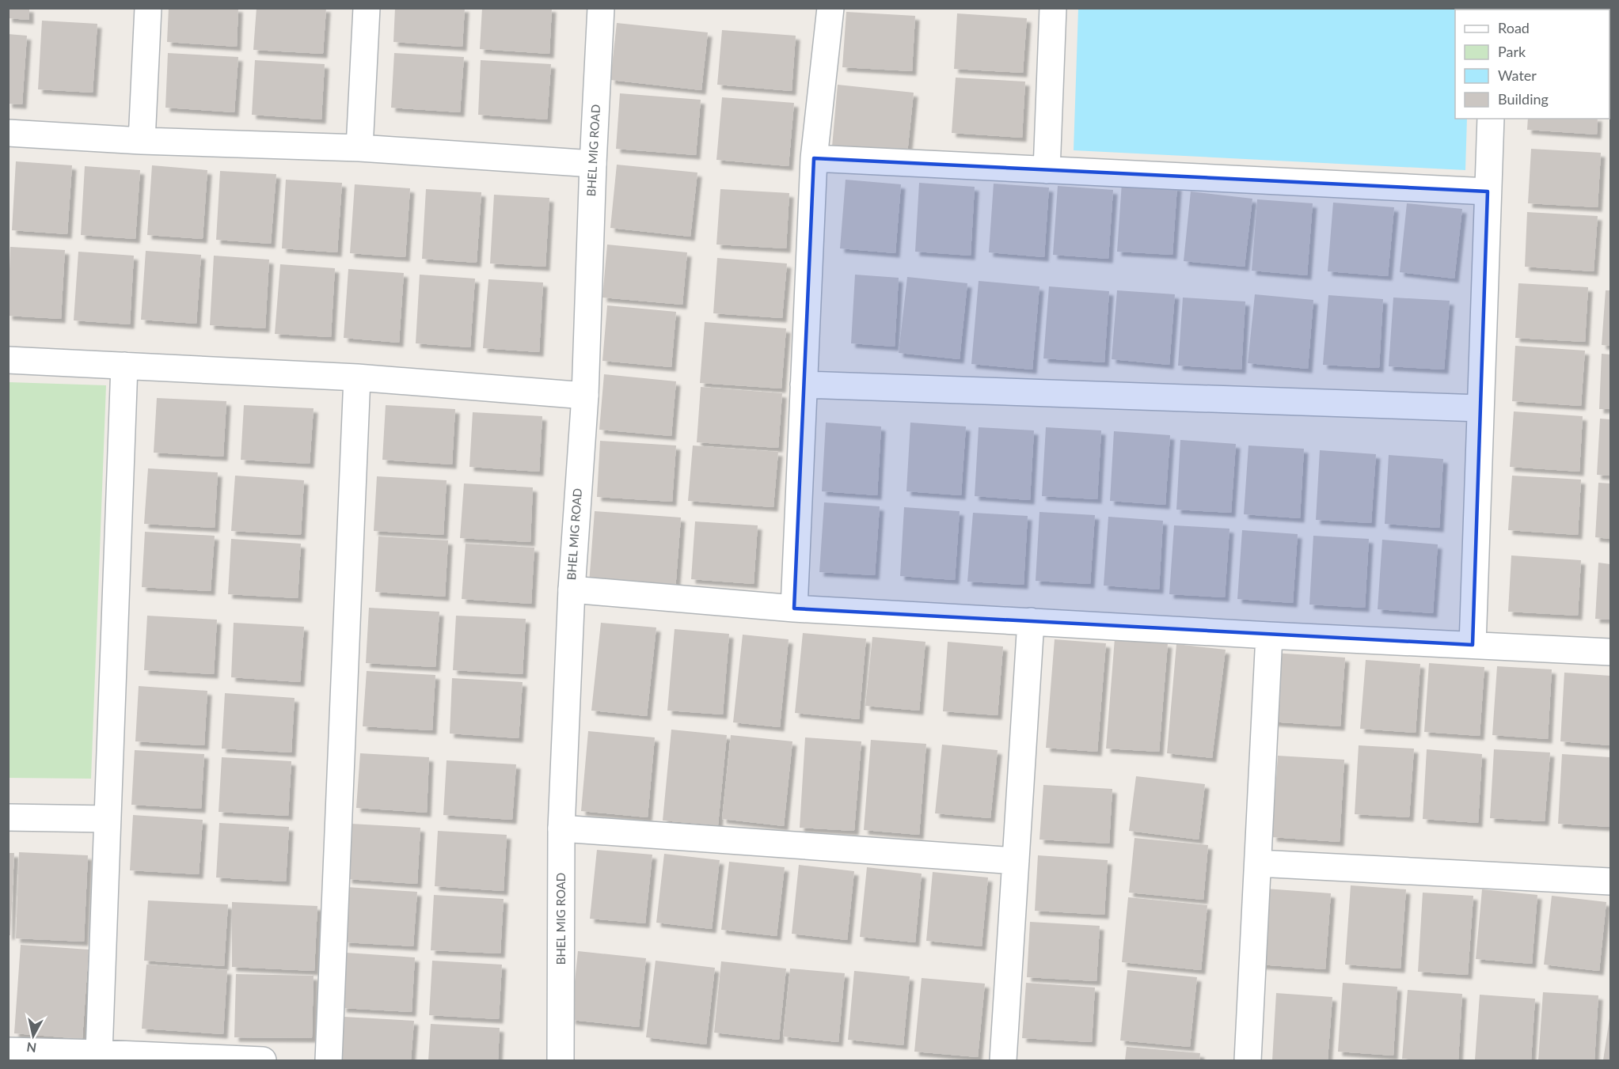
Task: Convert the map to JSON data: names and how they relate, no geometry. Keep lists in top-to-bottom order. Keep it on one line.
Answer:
{"streets":{"street":["BHEL MIG ROAD"]},"legend":["Road","Park","Water","Building"],"north":"bottom"}
